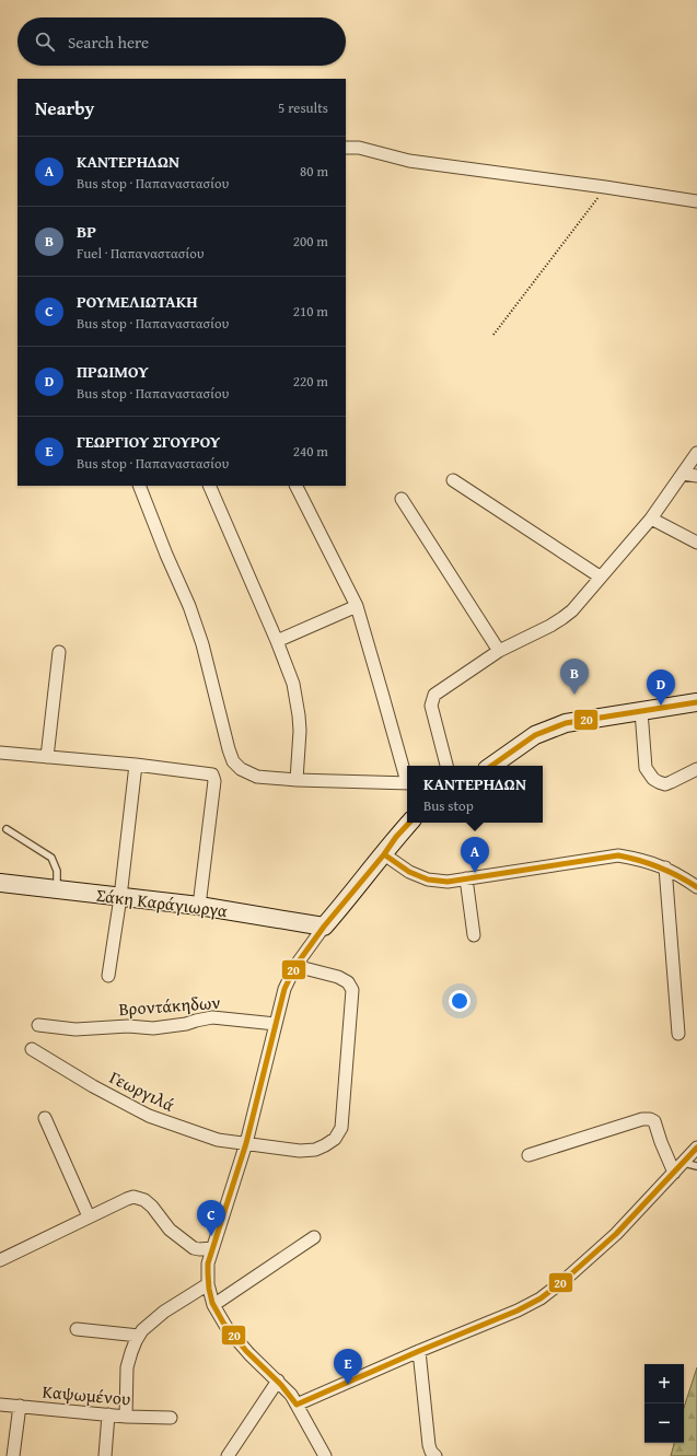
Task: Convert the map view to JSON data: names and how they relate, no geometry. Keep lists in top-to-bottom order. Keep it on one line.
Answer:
{"streets":{"street":["Σάκη Καράγιωργα","Βροντάκηδων","Γεωργιλά","Καψωμένου"]},"lines":["transit line 20"],"page":{"search":"Search here","heading":["Nearby","5 results"],"list":[{"mark":"A","name":"ΚΑΝΤΕΡΗΔΩΝ","note":"Bus stop · Παπαναστασίου","value":"80 m"},{"mark":"B","name":"BP","note":"Fuel · Παπαναστασίου","value":"200 m"},{"mark":"C","name":"ΡΟΥΜΕΛΙΩΤΑΚΗ","note":"Bus stop · Παπαναστασίου","value":"210 m"},{"mark":"D","name":"ΠΡΩΙΜΟΥ","note":"Bus stop · Παπαναστασίου","value":"220 m"},{"mark":"E","name":"ΓΕΩΡΓΙΟΥ ΣΓΟΥΡΟΥ","note":"Bus stop · Παπαναστασίου","value":"240 m"}],"pins":["B","D","A","C","E"],"popup":["ΚΑΝΤΕΡΗΔΩΝ","Bus stop"],"map_buttons":["+","−"]}}
